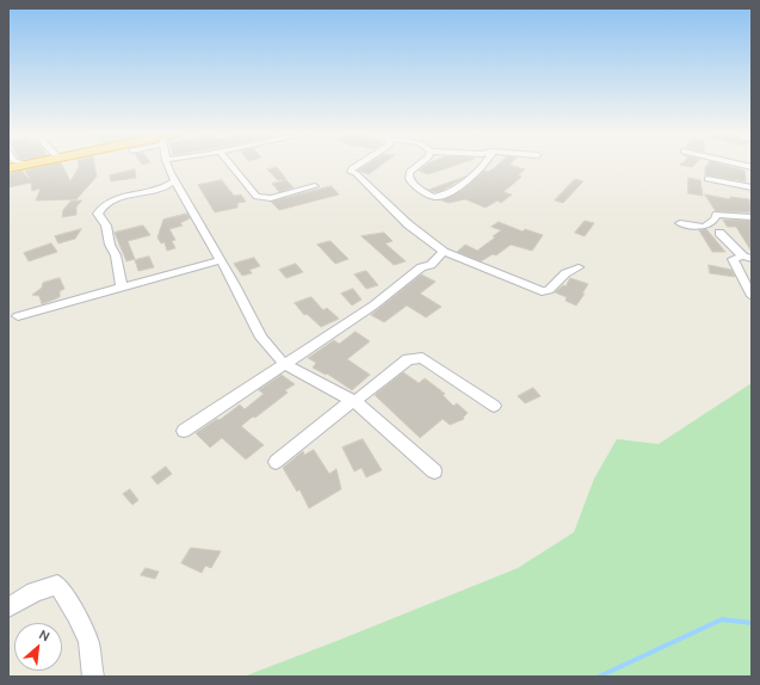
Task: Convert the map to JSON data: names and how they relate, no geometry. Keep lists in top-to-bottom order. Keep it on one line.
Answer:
{"north":"top right"}
